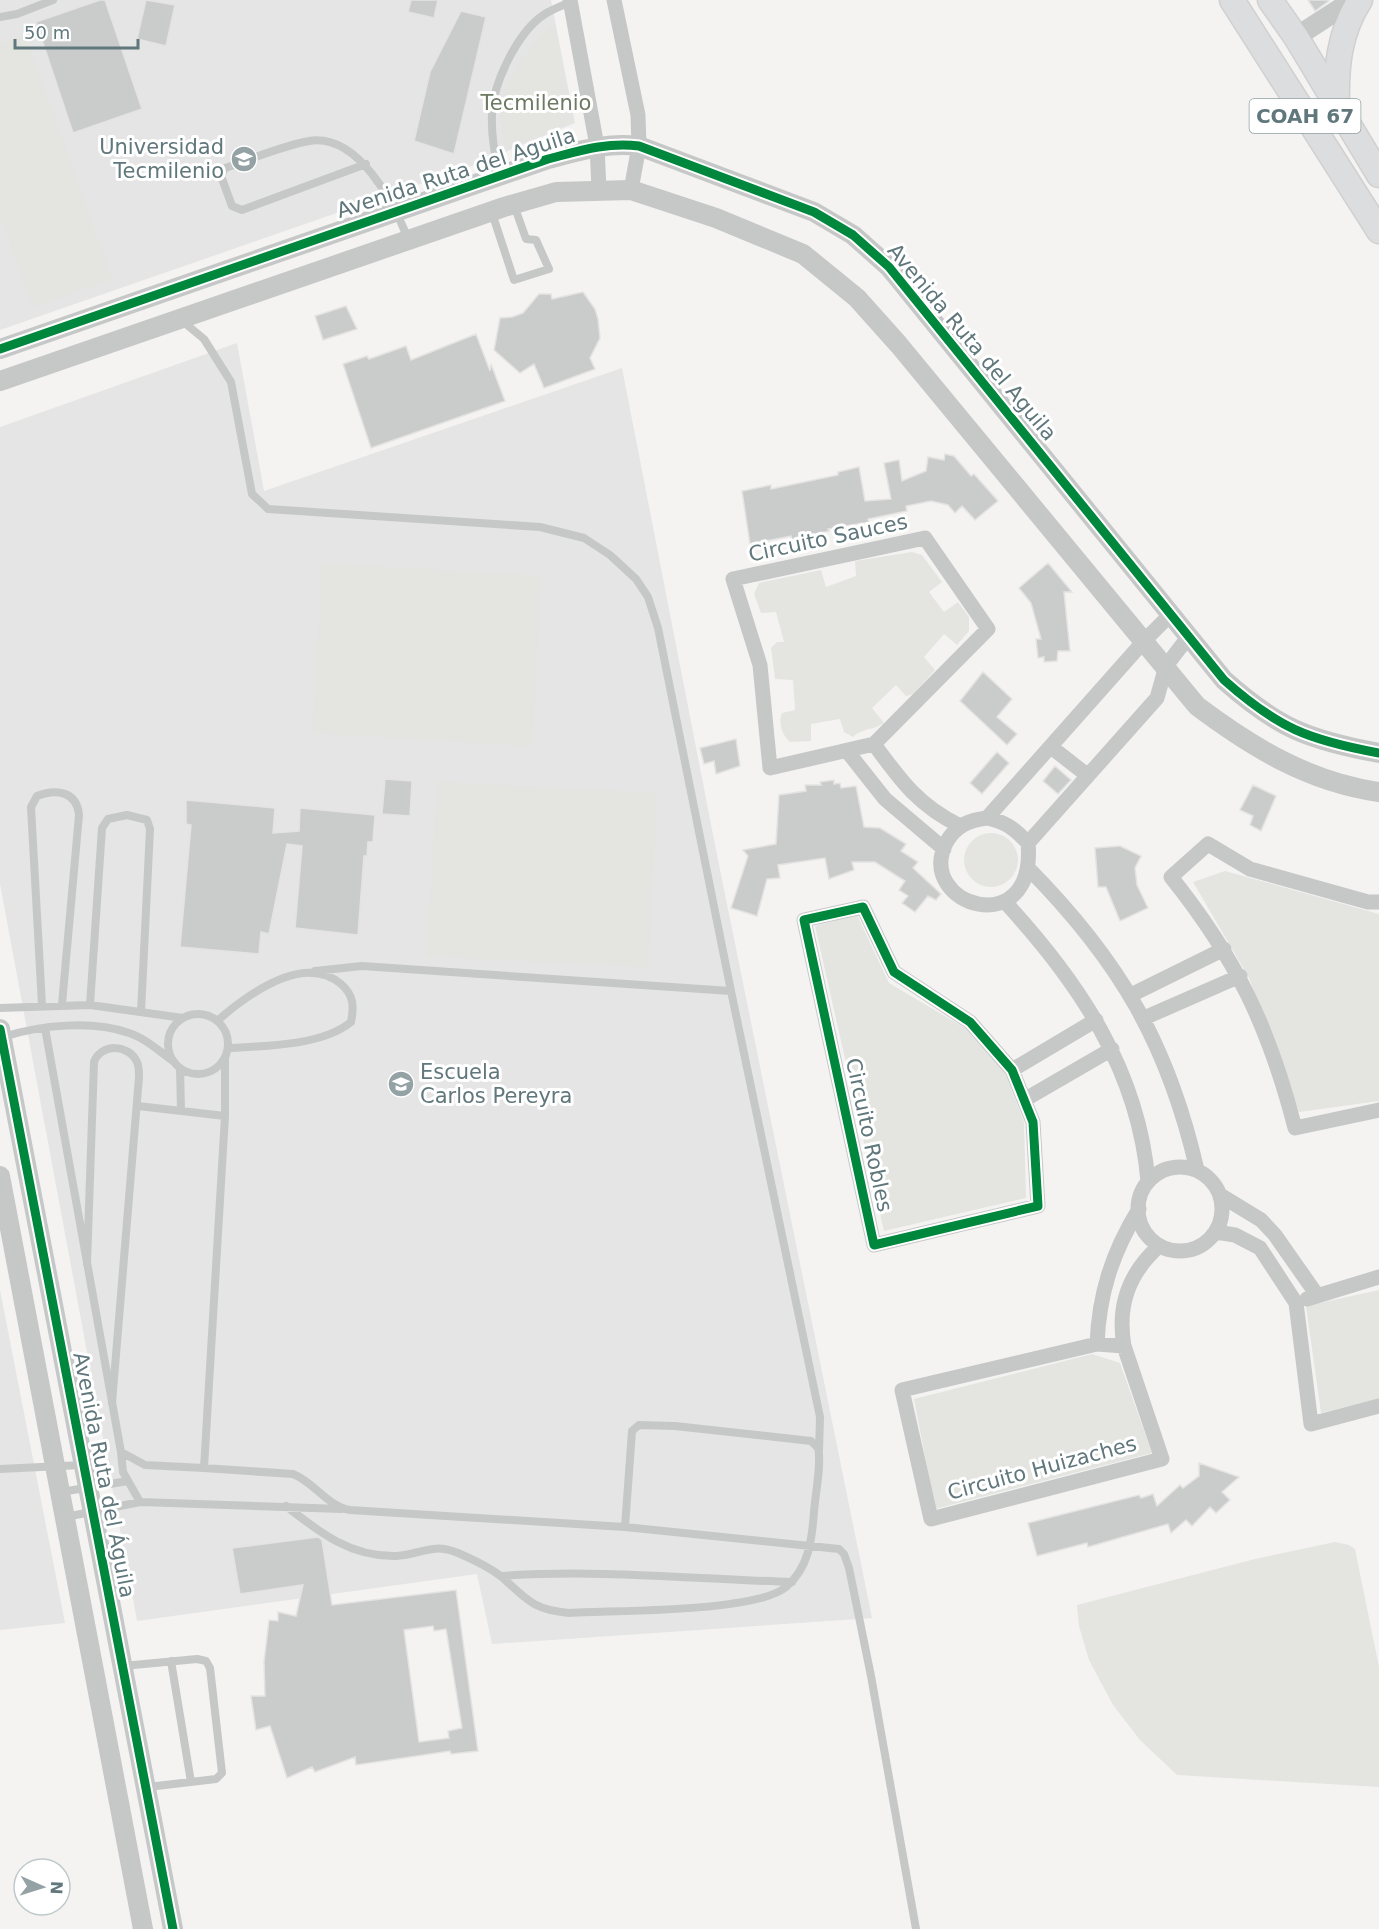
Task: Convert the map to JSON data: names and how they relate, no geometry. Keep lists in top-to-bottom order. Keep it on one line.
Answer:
{"streets":{"main road":["COAH 67"],"street":["Avenida Ruta del Aguila","Circuito Sauces","Circuito Robles","Circuito Huizaches","Avenida Ruta del Águila"]},"parks":["Tecmilenio"],"places":{"school or university":["Universidad Tecmilenio","Escuela Carlos Pereyra"]},"scale_bar":"50 m","north":"right"}
